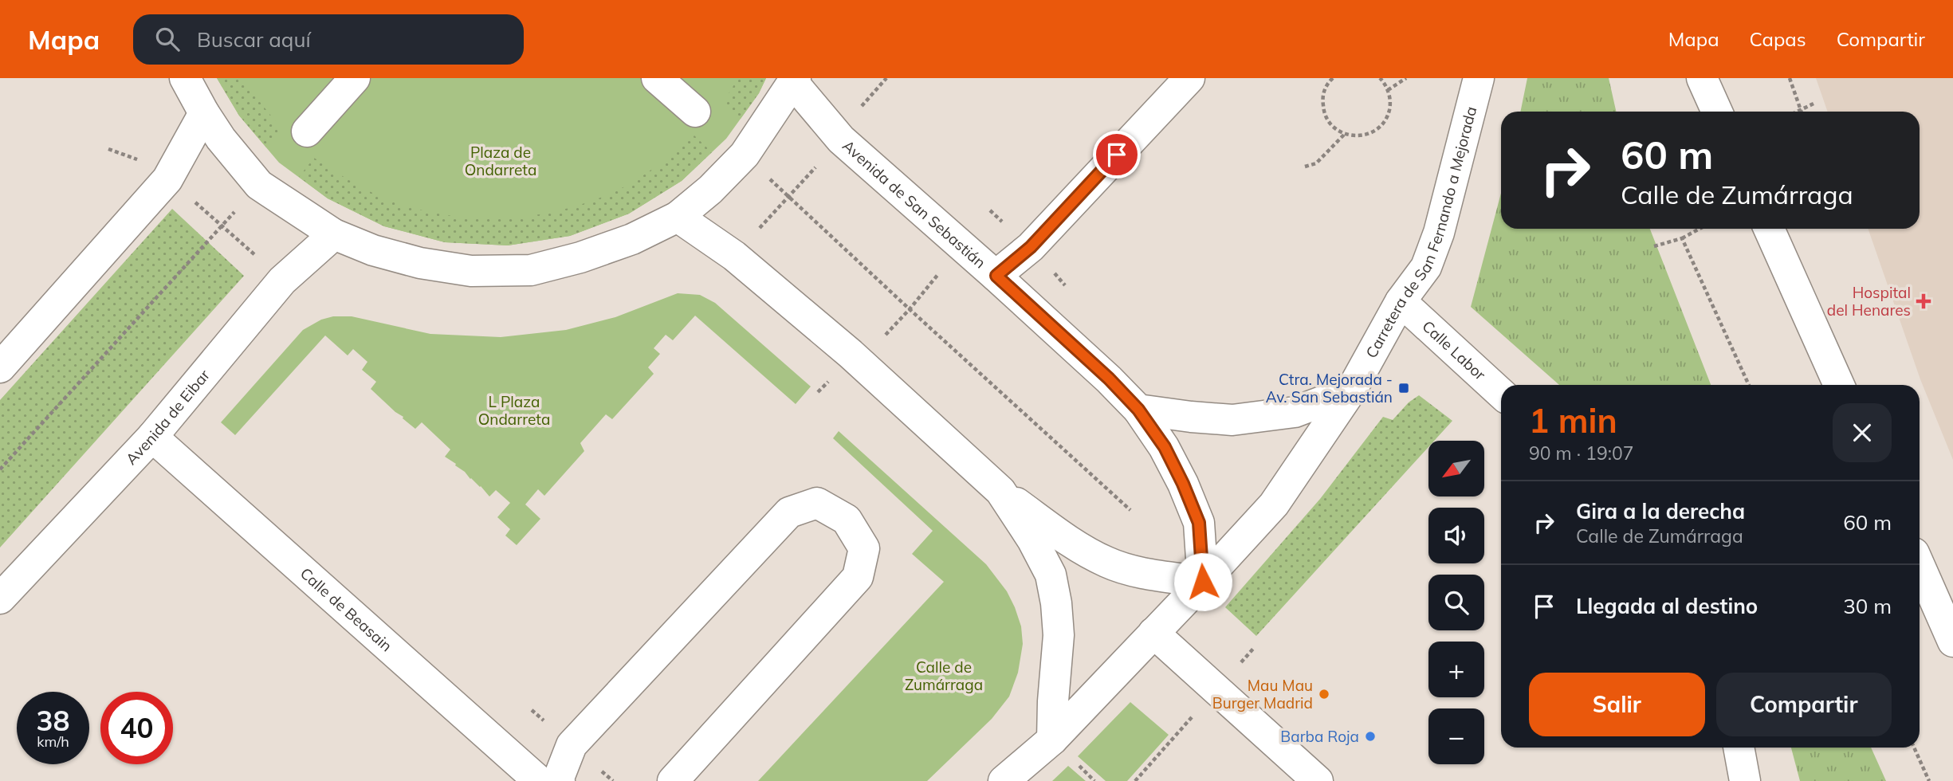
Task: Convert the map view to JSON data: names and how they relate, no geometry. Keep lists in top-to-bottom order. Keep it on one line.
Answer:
{"streets":{"street":["Avenida de San Sebastián","Carretera de San Fernando a Mejorada","Calle Labor","Avenida de Eibar","Calle de Beasain"]},"crossings":[["Avenida de San Sebastián","Carretera de San Fernando a Mejorada"],["Carretera de San Fernando a Mejorada","Calle Labor"],["Avenida de Eibar","Calle de Beasain"]],"parks":["Plaza de Ondarreta","L Plaza Ondarreta","Calle de Zumárraga"],"places":{"health":["Hospital del Henares"],"transit":["Ctra. Mejorada - Av. San Sebastián"],"other":["Mau Mau Burger Madrid","Barba Roja"]},"north":"bottom left","page":{"header":"Mapa","search":"Buscar aquí","nav":["Mapa","Capas","Compartir"],"turn":["60 m","Calle de Zumárraga"],"heading":["1 min","90 m · 19:07"],"map_buttons":["+","−"],"list":[{"name":"Gira a la derecha","note":"Calle de Zumárraga","value":"60 m"},{"name":"Llegada al destino","value":"30 m"}],"buttons":["Salir","Compartir"],"speed":"38 km/h","limit":"40"}}
